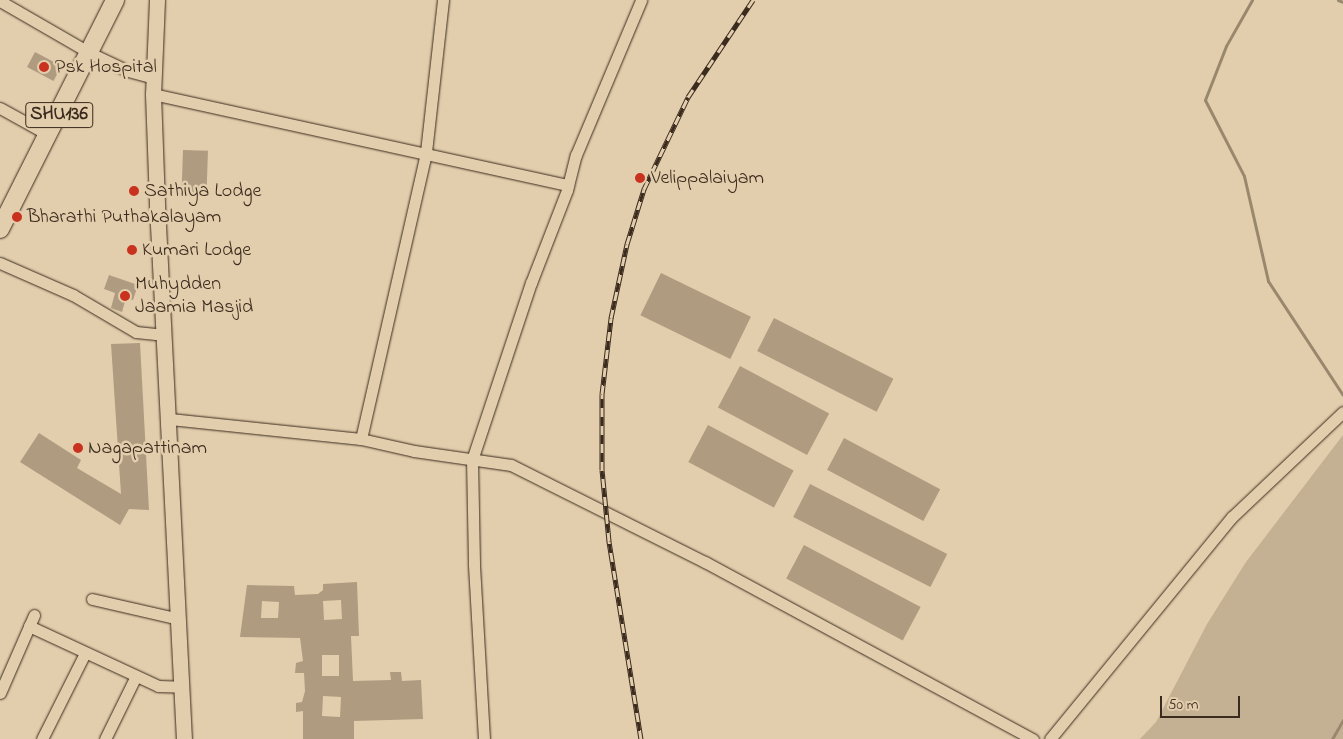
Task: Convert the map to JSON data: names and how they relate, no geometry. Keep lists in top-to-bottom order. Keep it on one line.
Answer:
{"streets":{"main road":["SHU136"]},"places":["Psk Hospital","Velippalaiyam","Sathiya Lodge","Bharathi Puthakalayam","Kumari Lodge","Muhydden Jaamia Masjid","Nagapattinam"],"scale_bar":"50 m"}
